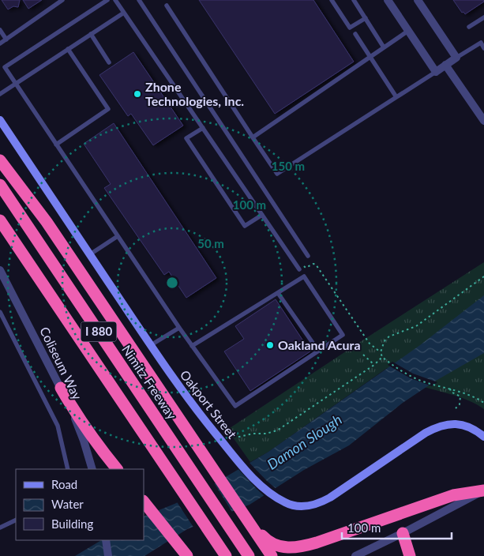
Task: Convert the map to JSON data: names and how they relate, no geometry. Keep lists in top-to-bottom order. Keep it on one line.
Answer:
{"streets":{"highway":["I 880","Nimitz Freeway"],"main road":["Oakport Street"],"street":["Coliseum Way"]},"water":["Damon Slough"],"places":["Zhone Technologies, Inc.","Oakland Acura"],"legend":["Road","Water","Building"],"scale_bar":"100 m","rings":["150 m","100 m","50 m"]}
